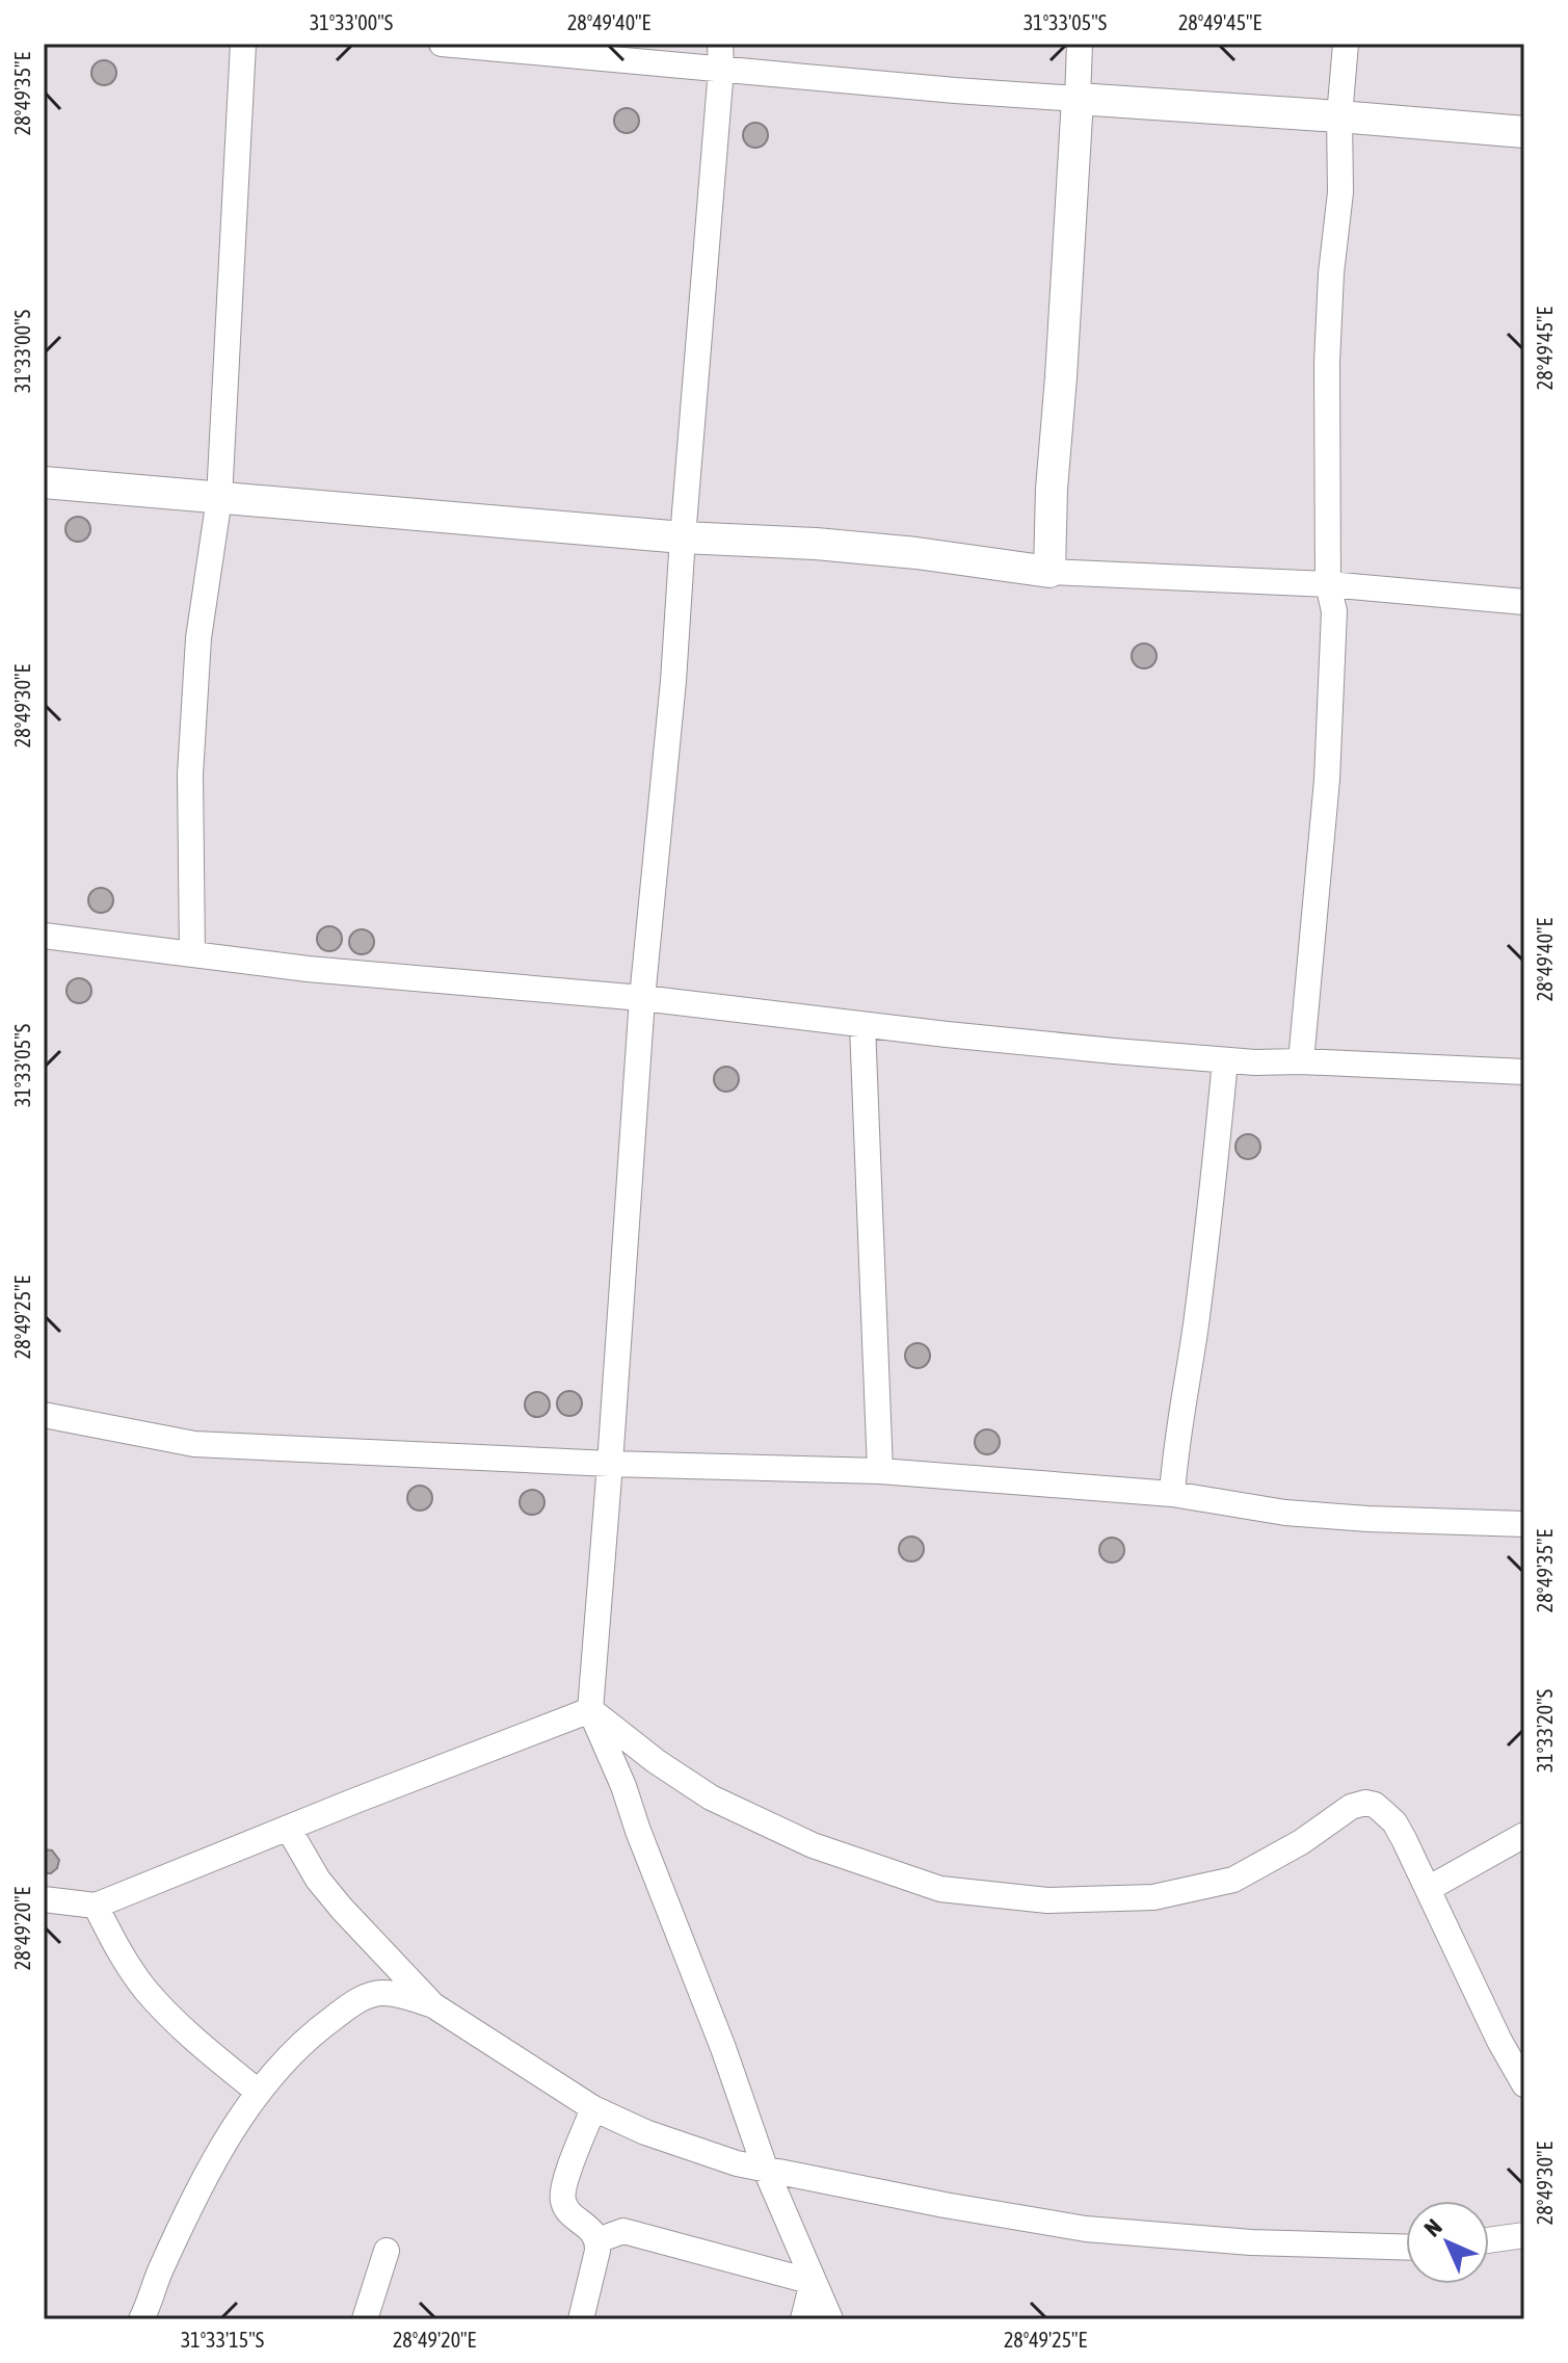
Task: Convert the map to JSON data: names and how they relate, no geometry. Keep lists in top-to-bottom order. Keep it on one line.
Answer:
{"north":"top left","coordinates":["31°33'00\"S","28°49'40\"E","31°33'05\"S","28°49'45\"E","28°49'35\"E","28°49'30\"E","28°49'25\"E","31°33'20\"S","28°49'20\"E","31°33'15\"S"]}
